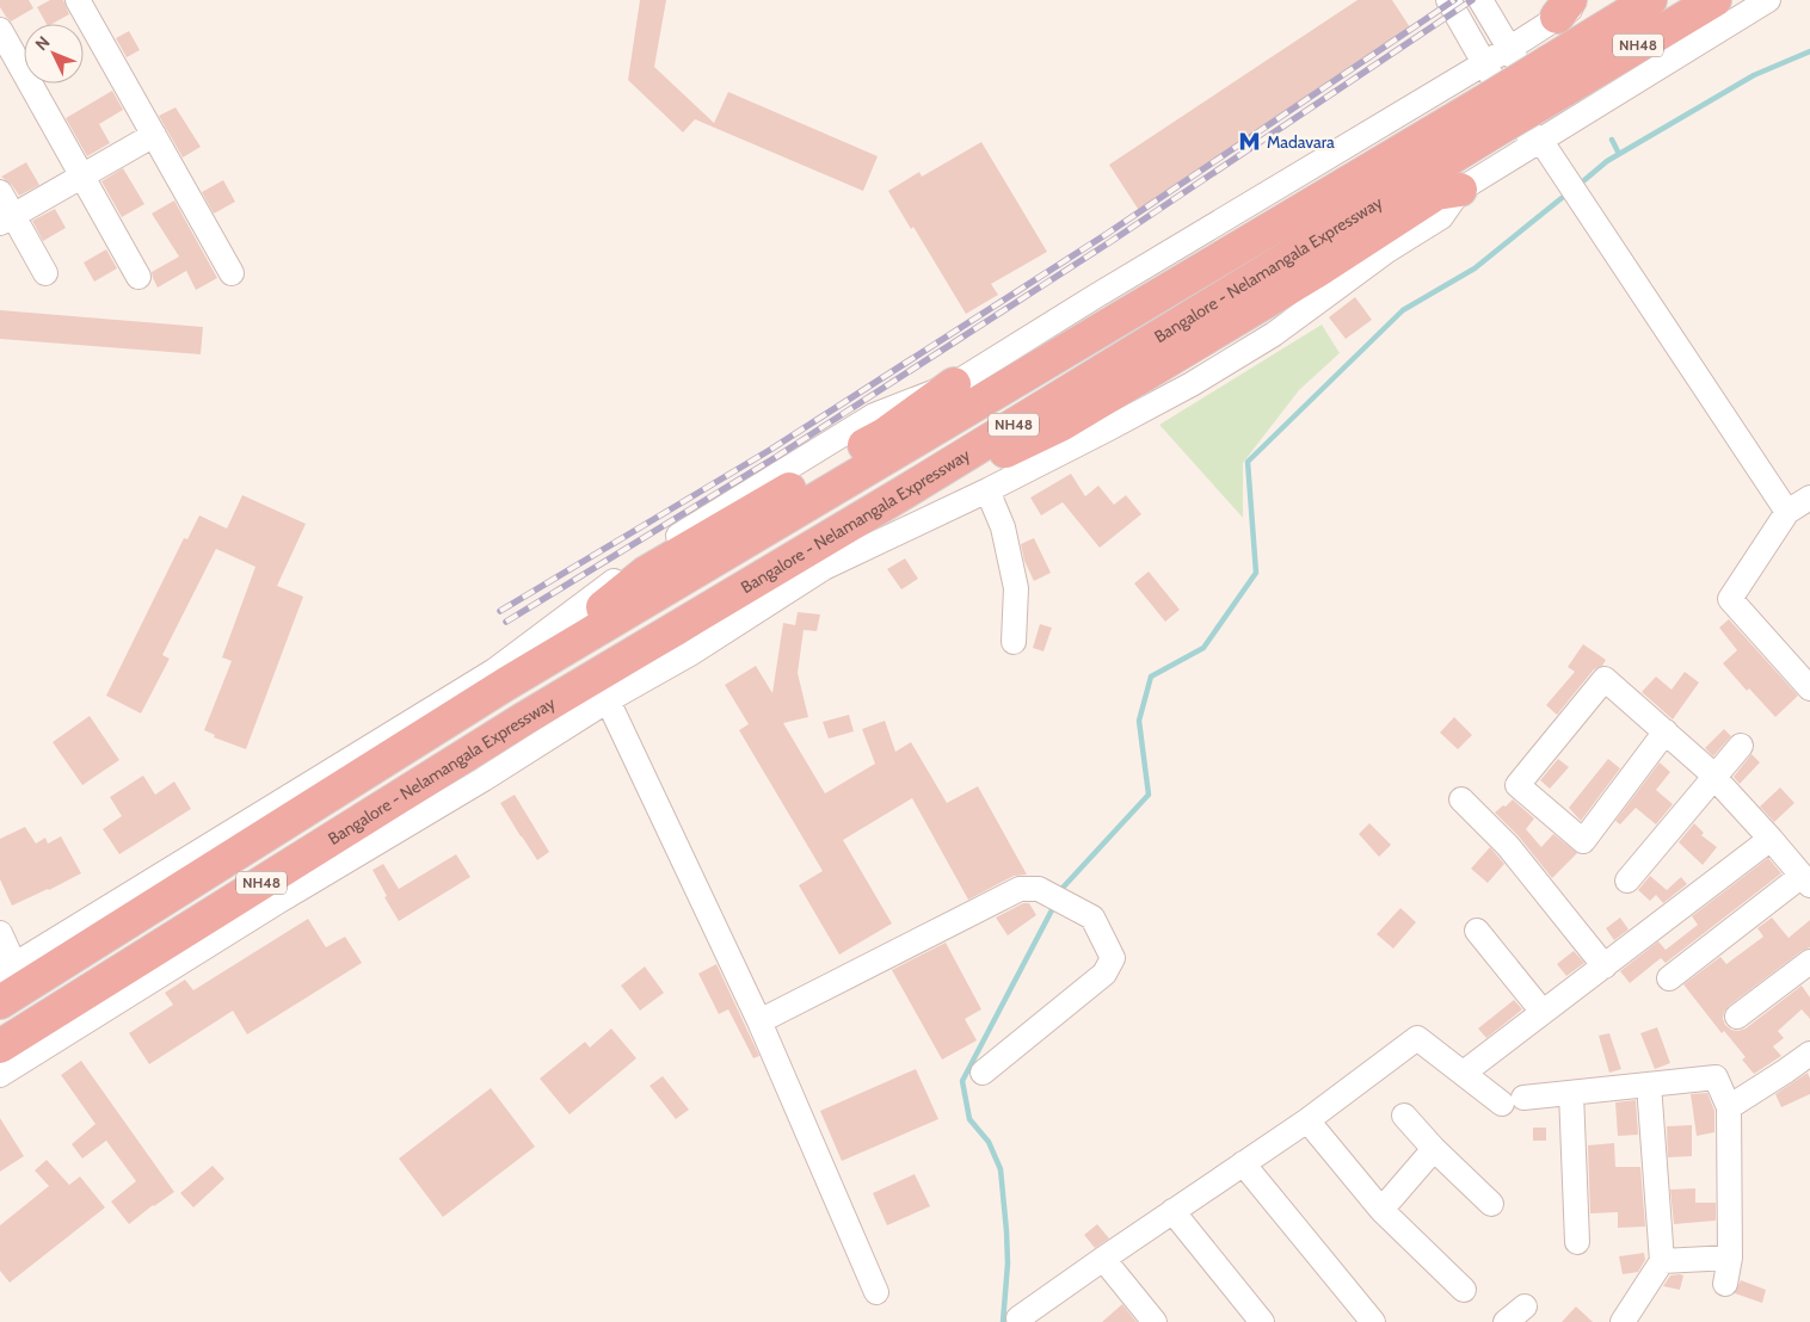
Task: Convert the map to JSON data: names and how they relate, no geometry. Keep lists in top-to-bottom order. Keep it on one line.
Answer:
{"streets":{"highway":["NH48","Bangalore - Nelamangala Expressway"]},"places":{"metro station":["Madavara"]},"north":"top left"}
